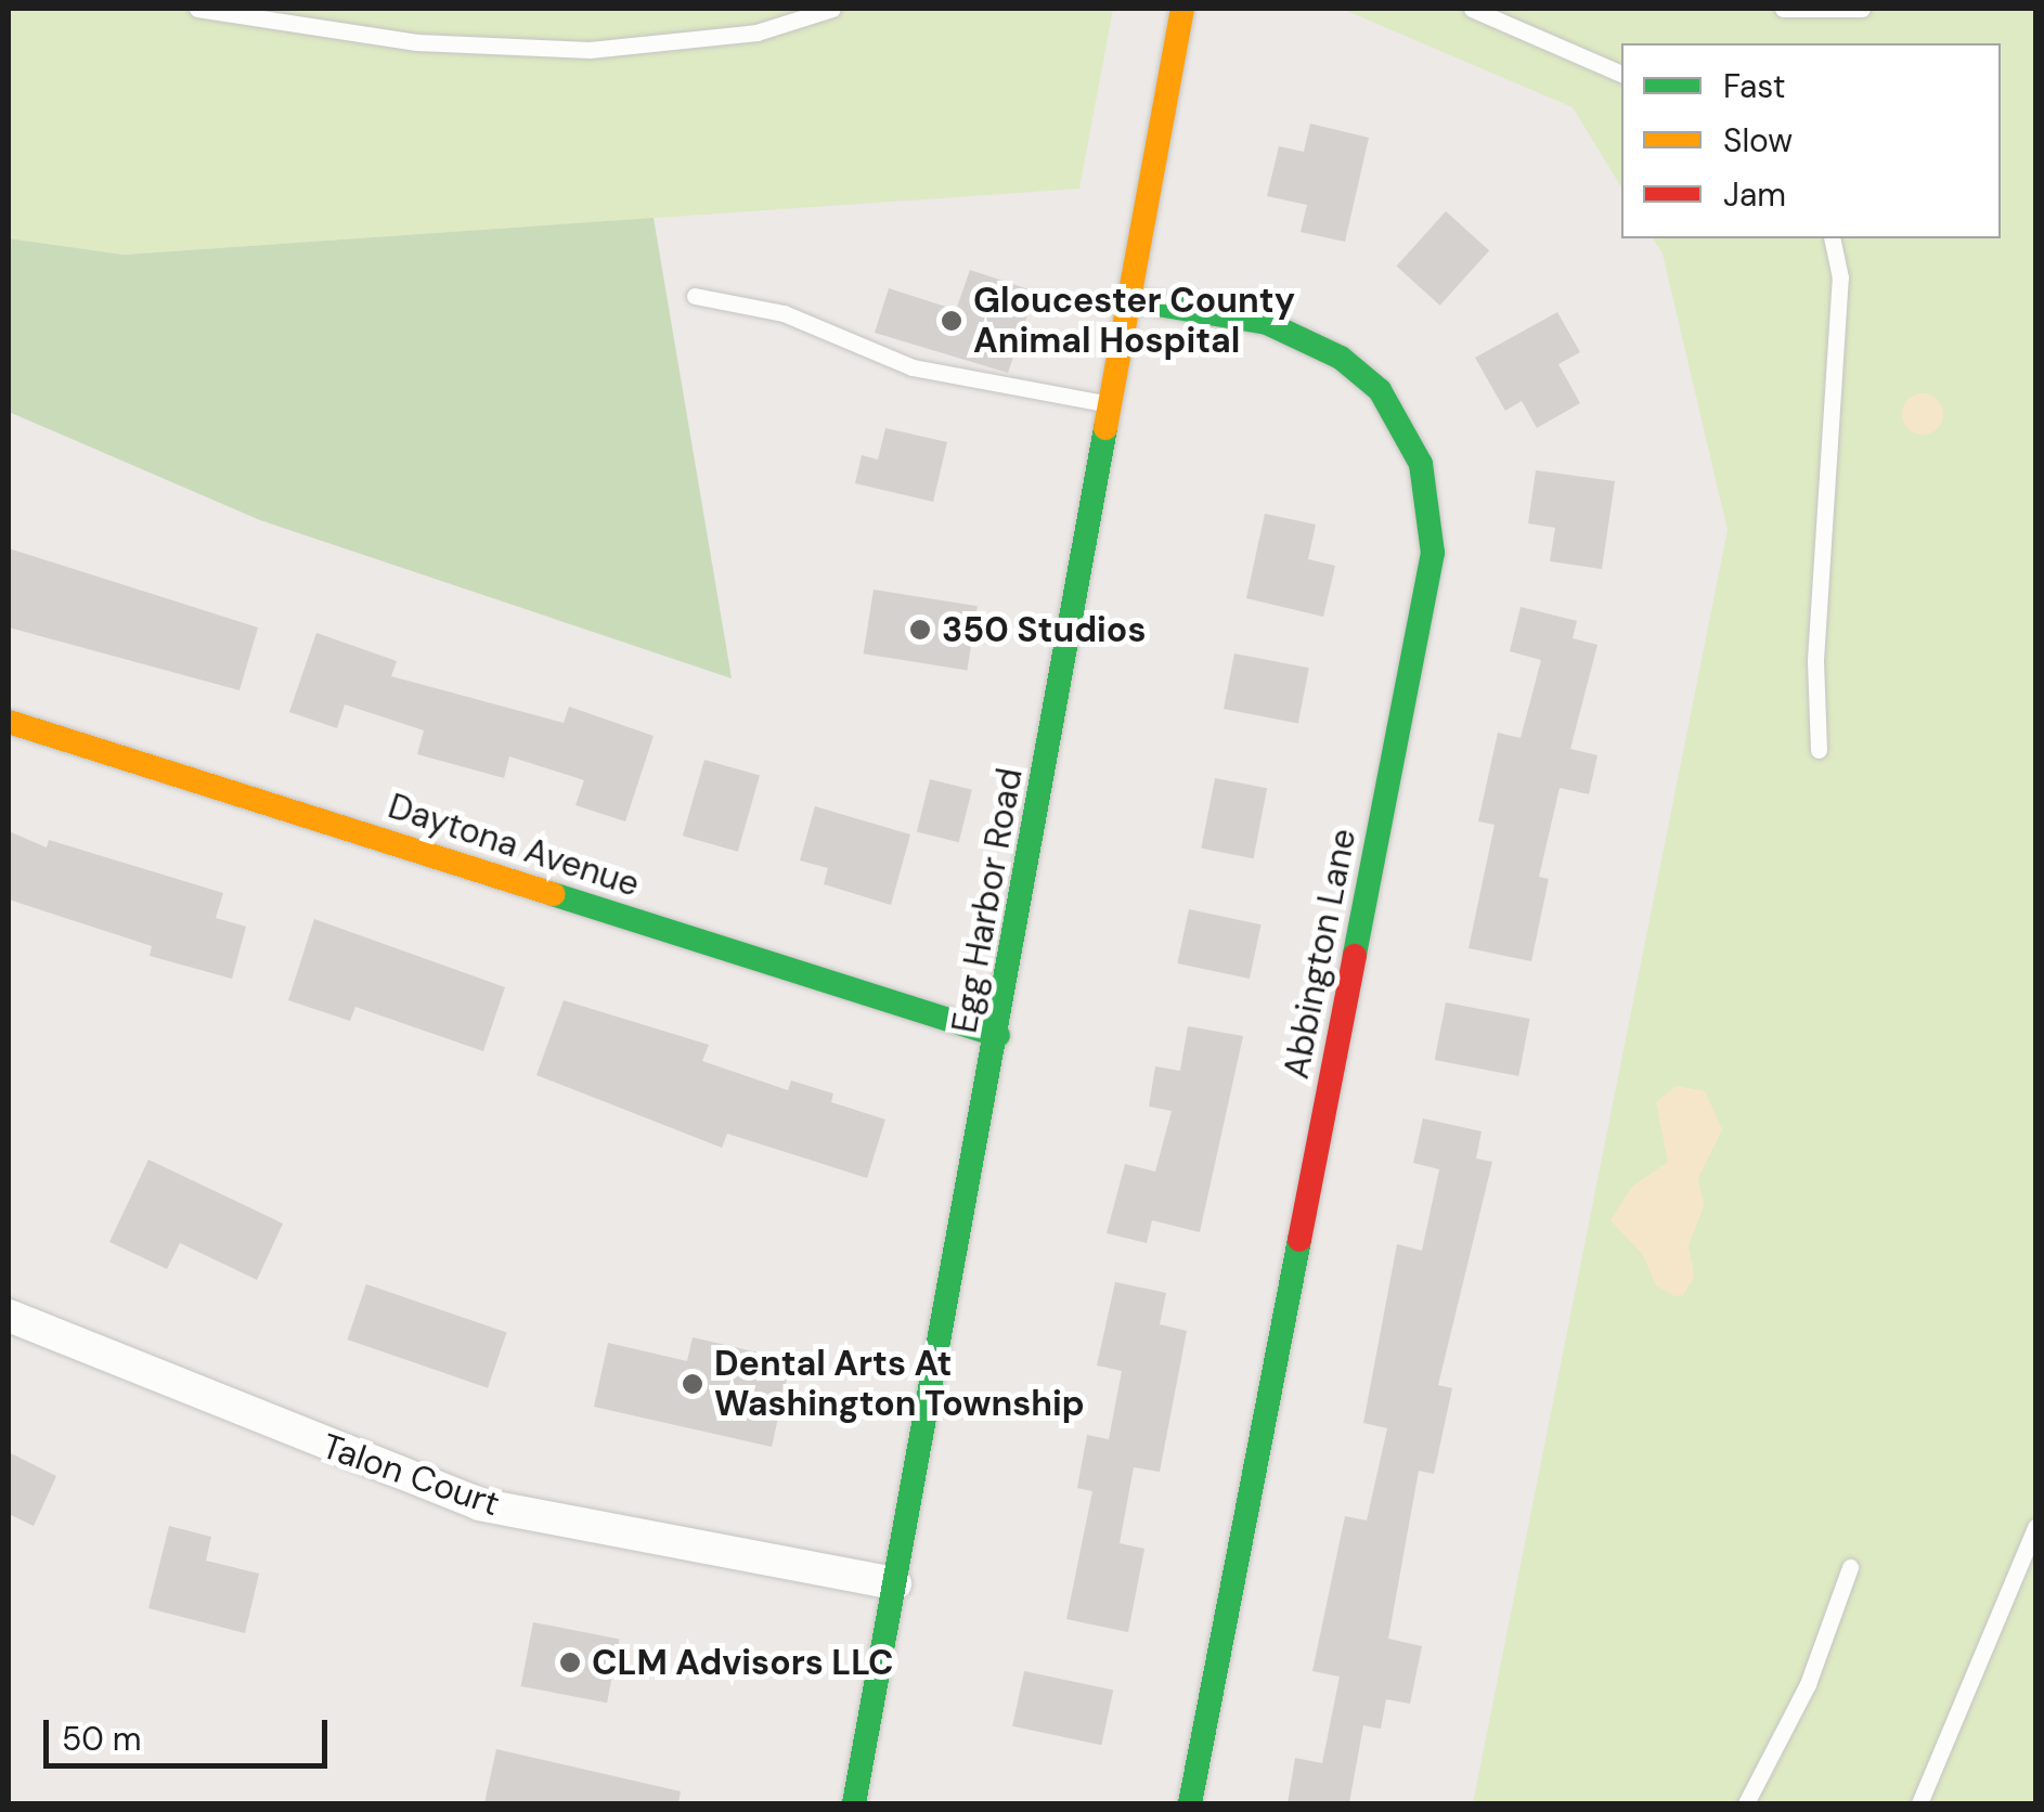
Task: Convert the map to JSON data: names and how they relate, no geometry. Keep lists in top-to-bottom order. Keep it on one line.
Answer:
{"streets":{"street":["Daytona Avenue","Egg Harbor Road","Abbington Lane","Talon Court"]},"crossings":[["Daytona Avenue","Egg Harbor Road"],["Egg Harbor Road","Abbington Lane"],["Egg Harbor Road","Talon Court"]],"places":["Gloucester County Animal Hospital","350 Studios","Dental Arts At Washington Township","CLM Advisors LLC"],"legend":["Fast","Slow","Jam"],"scale_bar":"50 m"}
